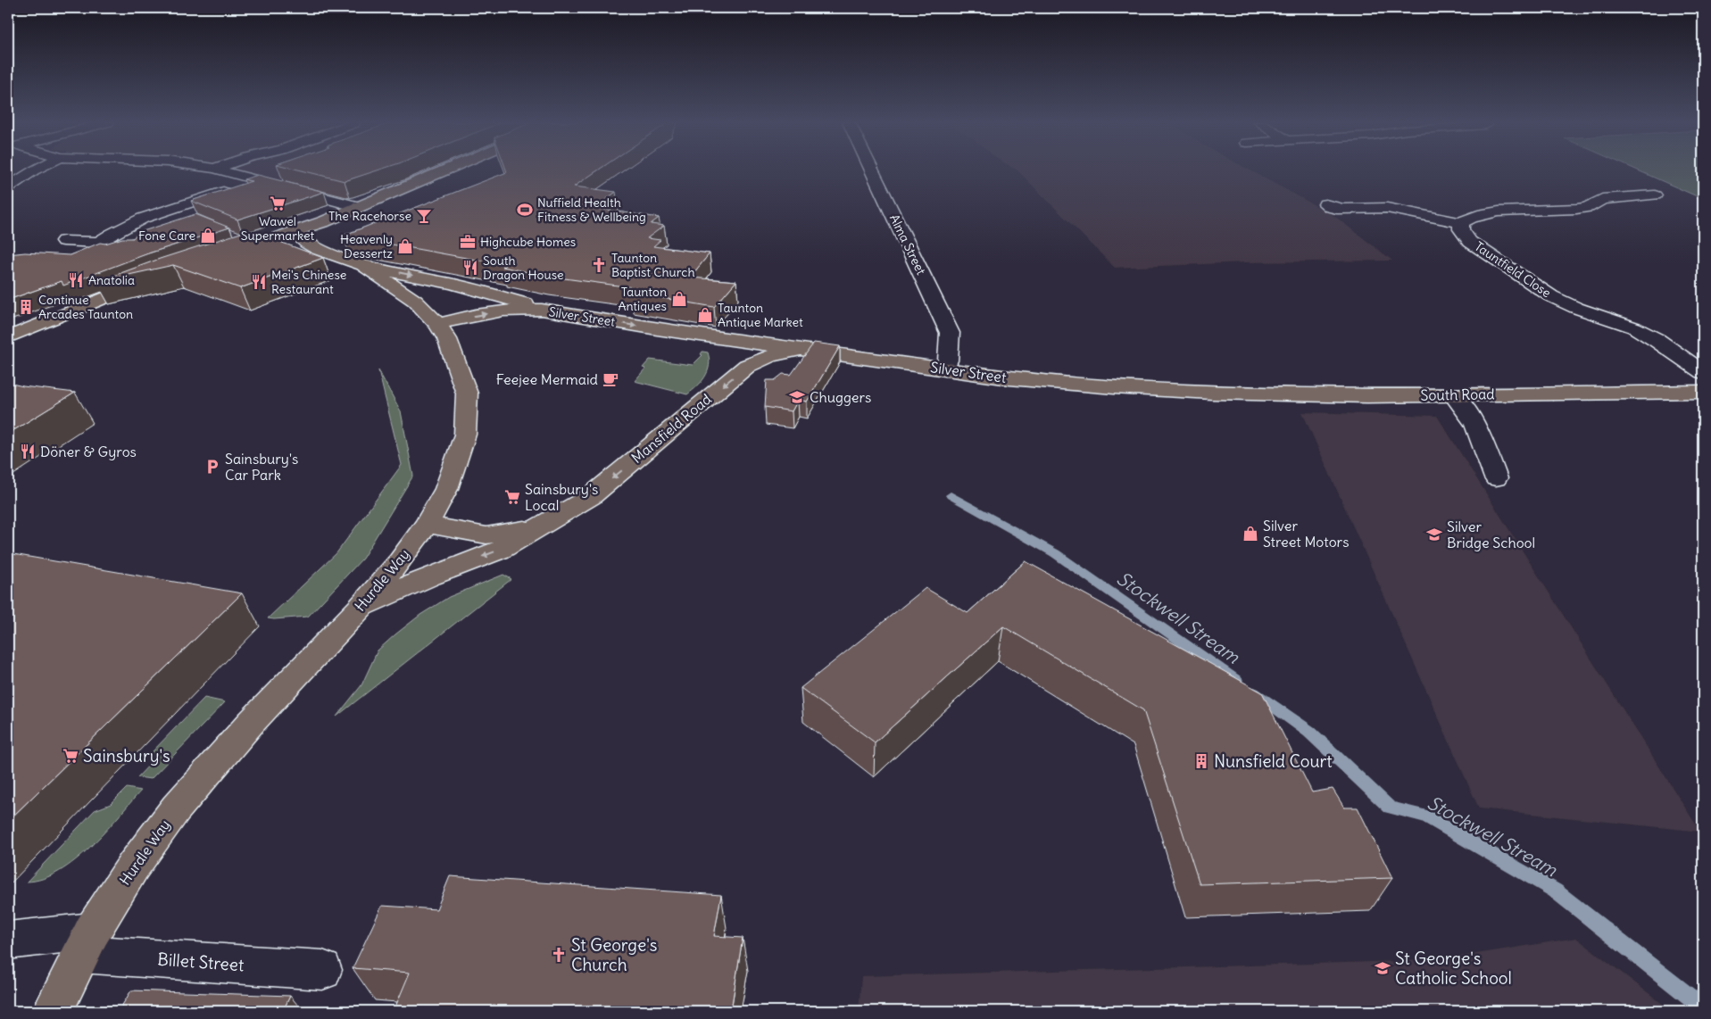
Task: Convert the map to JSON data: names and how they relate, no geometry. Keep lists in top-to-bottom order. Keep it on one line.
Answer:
{"streets":{"main road":["Silver Street","South Road","Mansfield Road","Hurdle Way"],"street":["Alma Street","Tauntfield Close","Billet Street"]},"crossings":[["Alma Street","Silver Street"],["Silver Street","South Road"],["Silver Street","Mansfield Road"],["Silver Street","Hurdle Way"],["Mansfield Road","Hurdle Way"],["Hurdle Way","Billet Street"]],"one_way":["Mansfield Road"],"water":["Stockwell Stream"],"places":{"supermarket":["Wawel Supermarket","Sainsbury's Local","Sainsbury's"],"sports":["Nuffield Health Fitness & Wellbeing"],"bar":["The Racehorse"],"shop":["Fone Care","Heavenly Dessertz","Taunton Antiques","Taunton Antique Market","Silver Street Motors"],"office":["Highcube Homes"],"church":["Taunton Baptist Church","St George's Church"],"restaurant":["South Dragon House","Anatolia","Mei's Chinese Restaurant","Döner & Gyros"],"building":["Continue Arcades Taunton","Nunsfield Court"],"cafe":["Feejee Mermaid"],"school or university":["Chuggers","Silver Bridge School","St George's Catholic School"],"parking":["Sainsbury's Car Park"]}}
